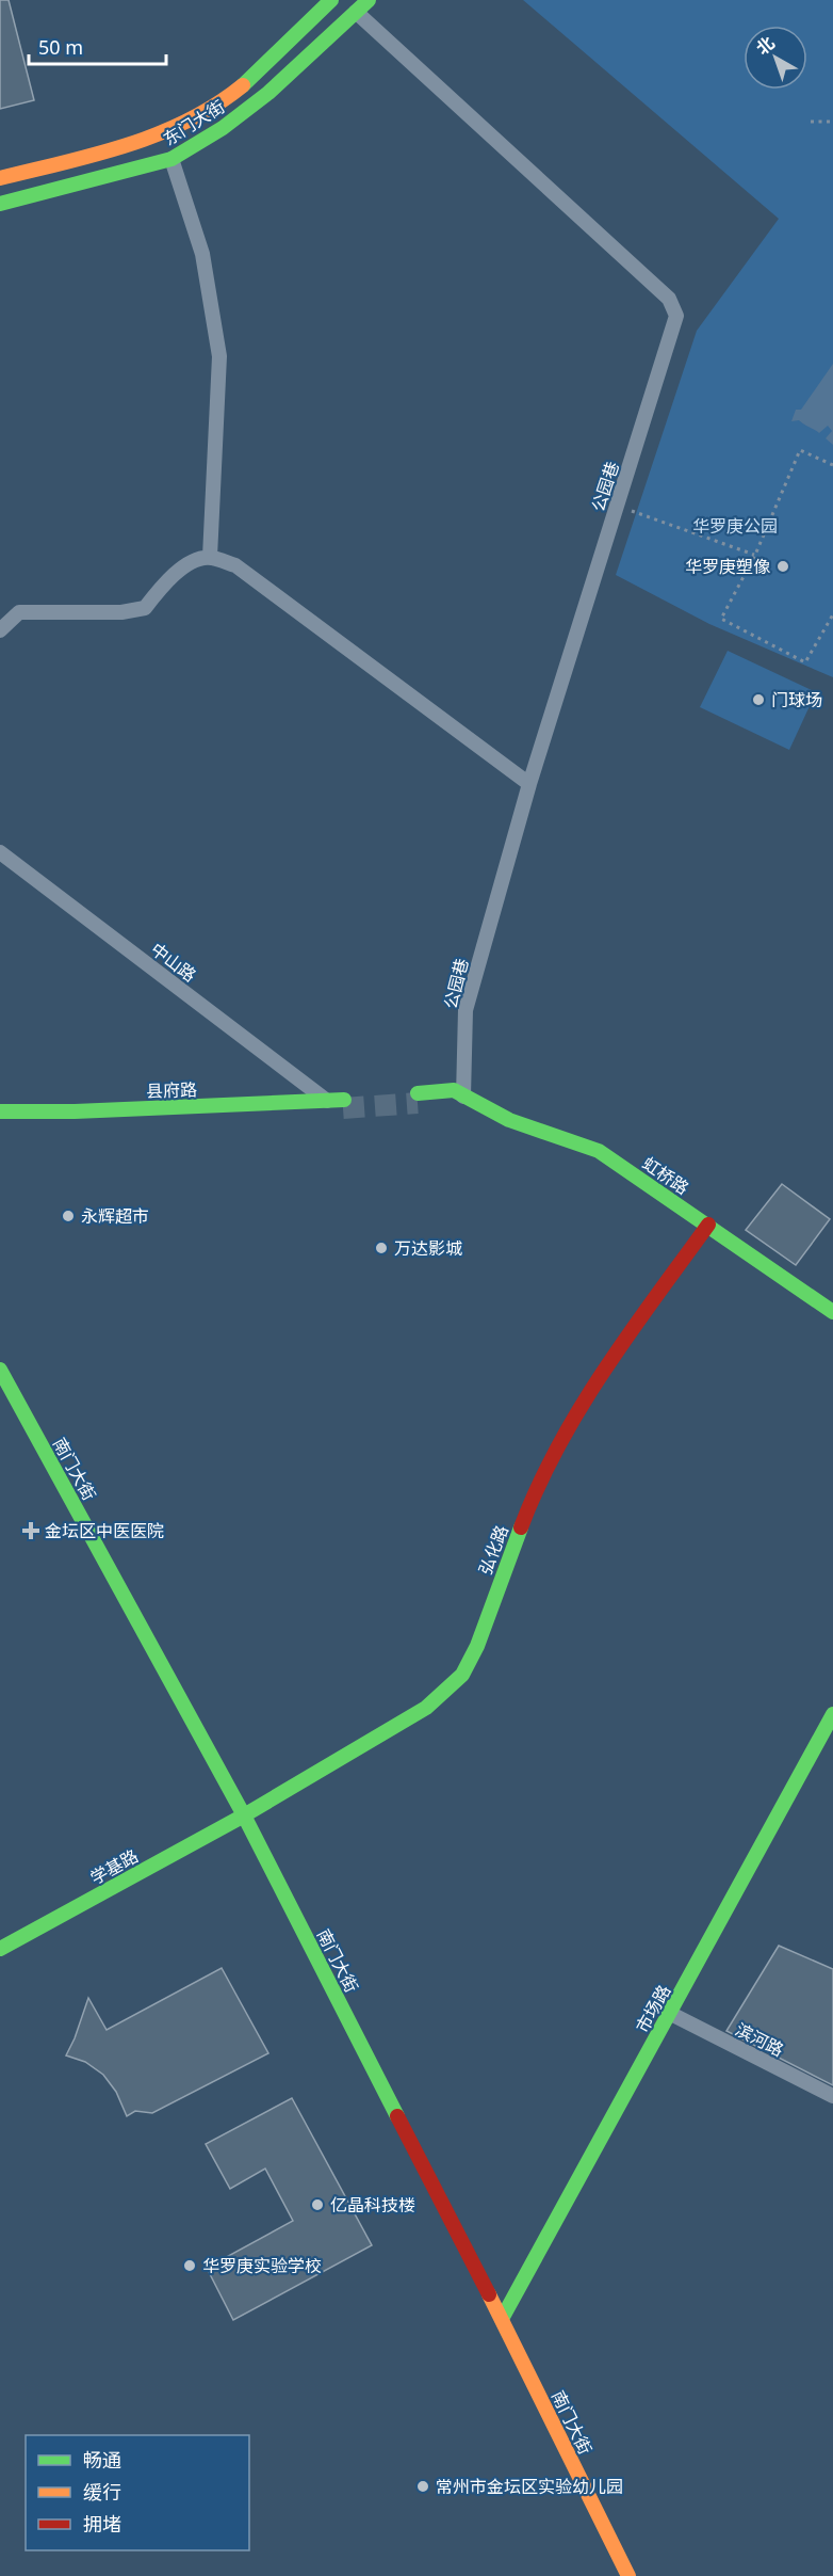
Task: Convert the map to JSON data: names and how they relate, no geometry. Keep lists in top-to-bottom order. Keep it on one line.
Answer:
{"streets":{"main road":["东门大街","县府路","虹桥路","南门大街","弘化路","学基路","市场路"],"street":["公园巷","中山路","滨河路"]},"crossings":[["东门大街","公园巷"],["公园巷","虹桥路"],["中山路","县府路"],["虹桥路","弘化路"],["南门大街","弘化路"],["南门大街","学基路"],["南门大街","市场路"],["弘化路","学基路"],["市场路","滨河路"]],"parks":["华罗庚公园"],"places":{"other":["华罗庚塑像","门球场","永辉超市","万达影城","亿晶科技楼","华罗庚实验学校","常州市金坛区实验幼儿园"],"health":["金坛区中医医院"]},"legend":["畅通","缓行","拥堵"],"scale_bar":"50 m","north":"top left"}
